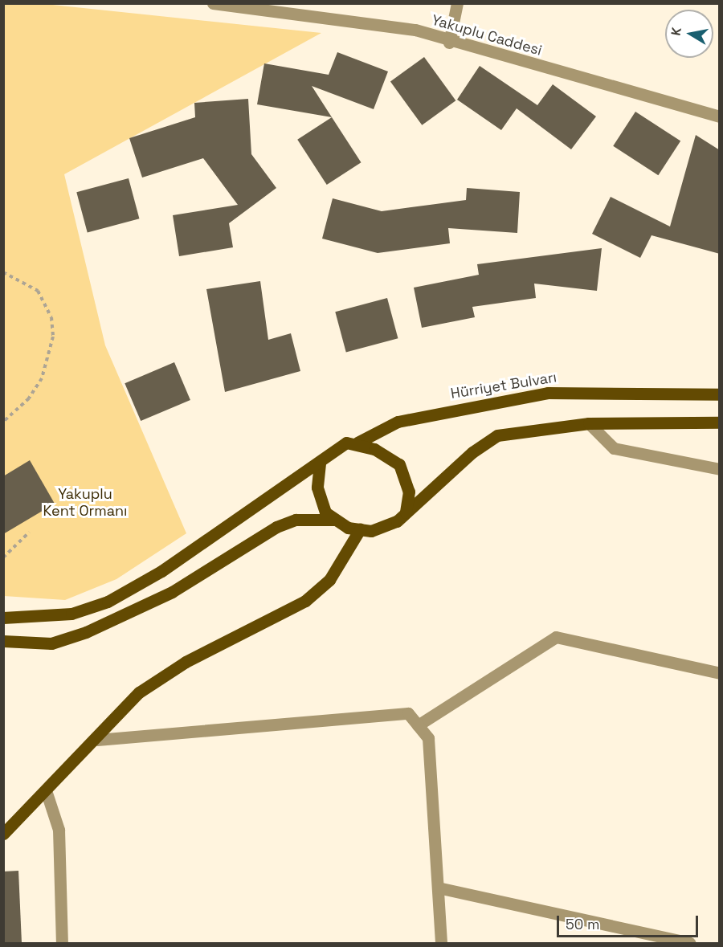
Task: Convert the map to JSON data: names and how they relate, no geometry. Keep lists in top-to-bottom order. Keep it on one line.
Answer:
{"streets":{"main road":["Hürriyet Bulvarı"],"street":["Yakuplu Caddesi"]},"parks":["Yakuplu Kent Ormanı"],"scale_bar":"50 m","north":"left"}
